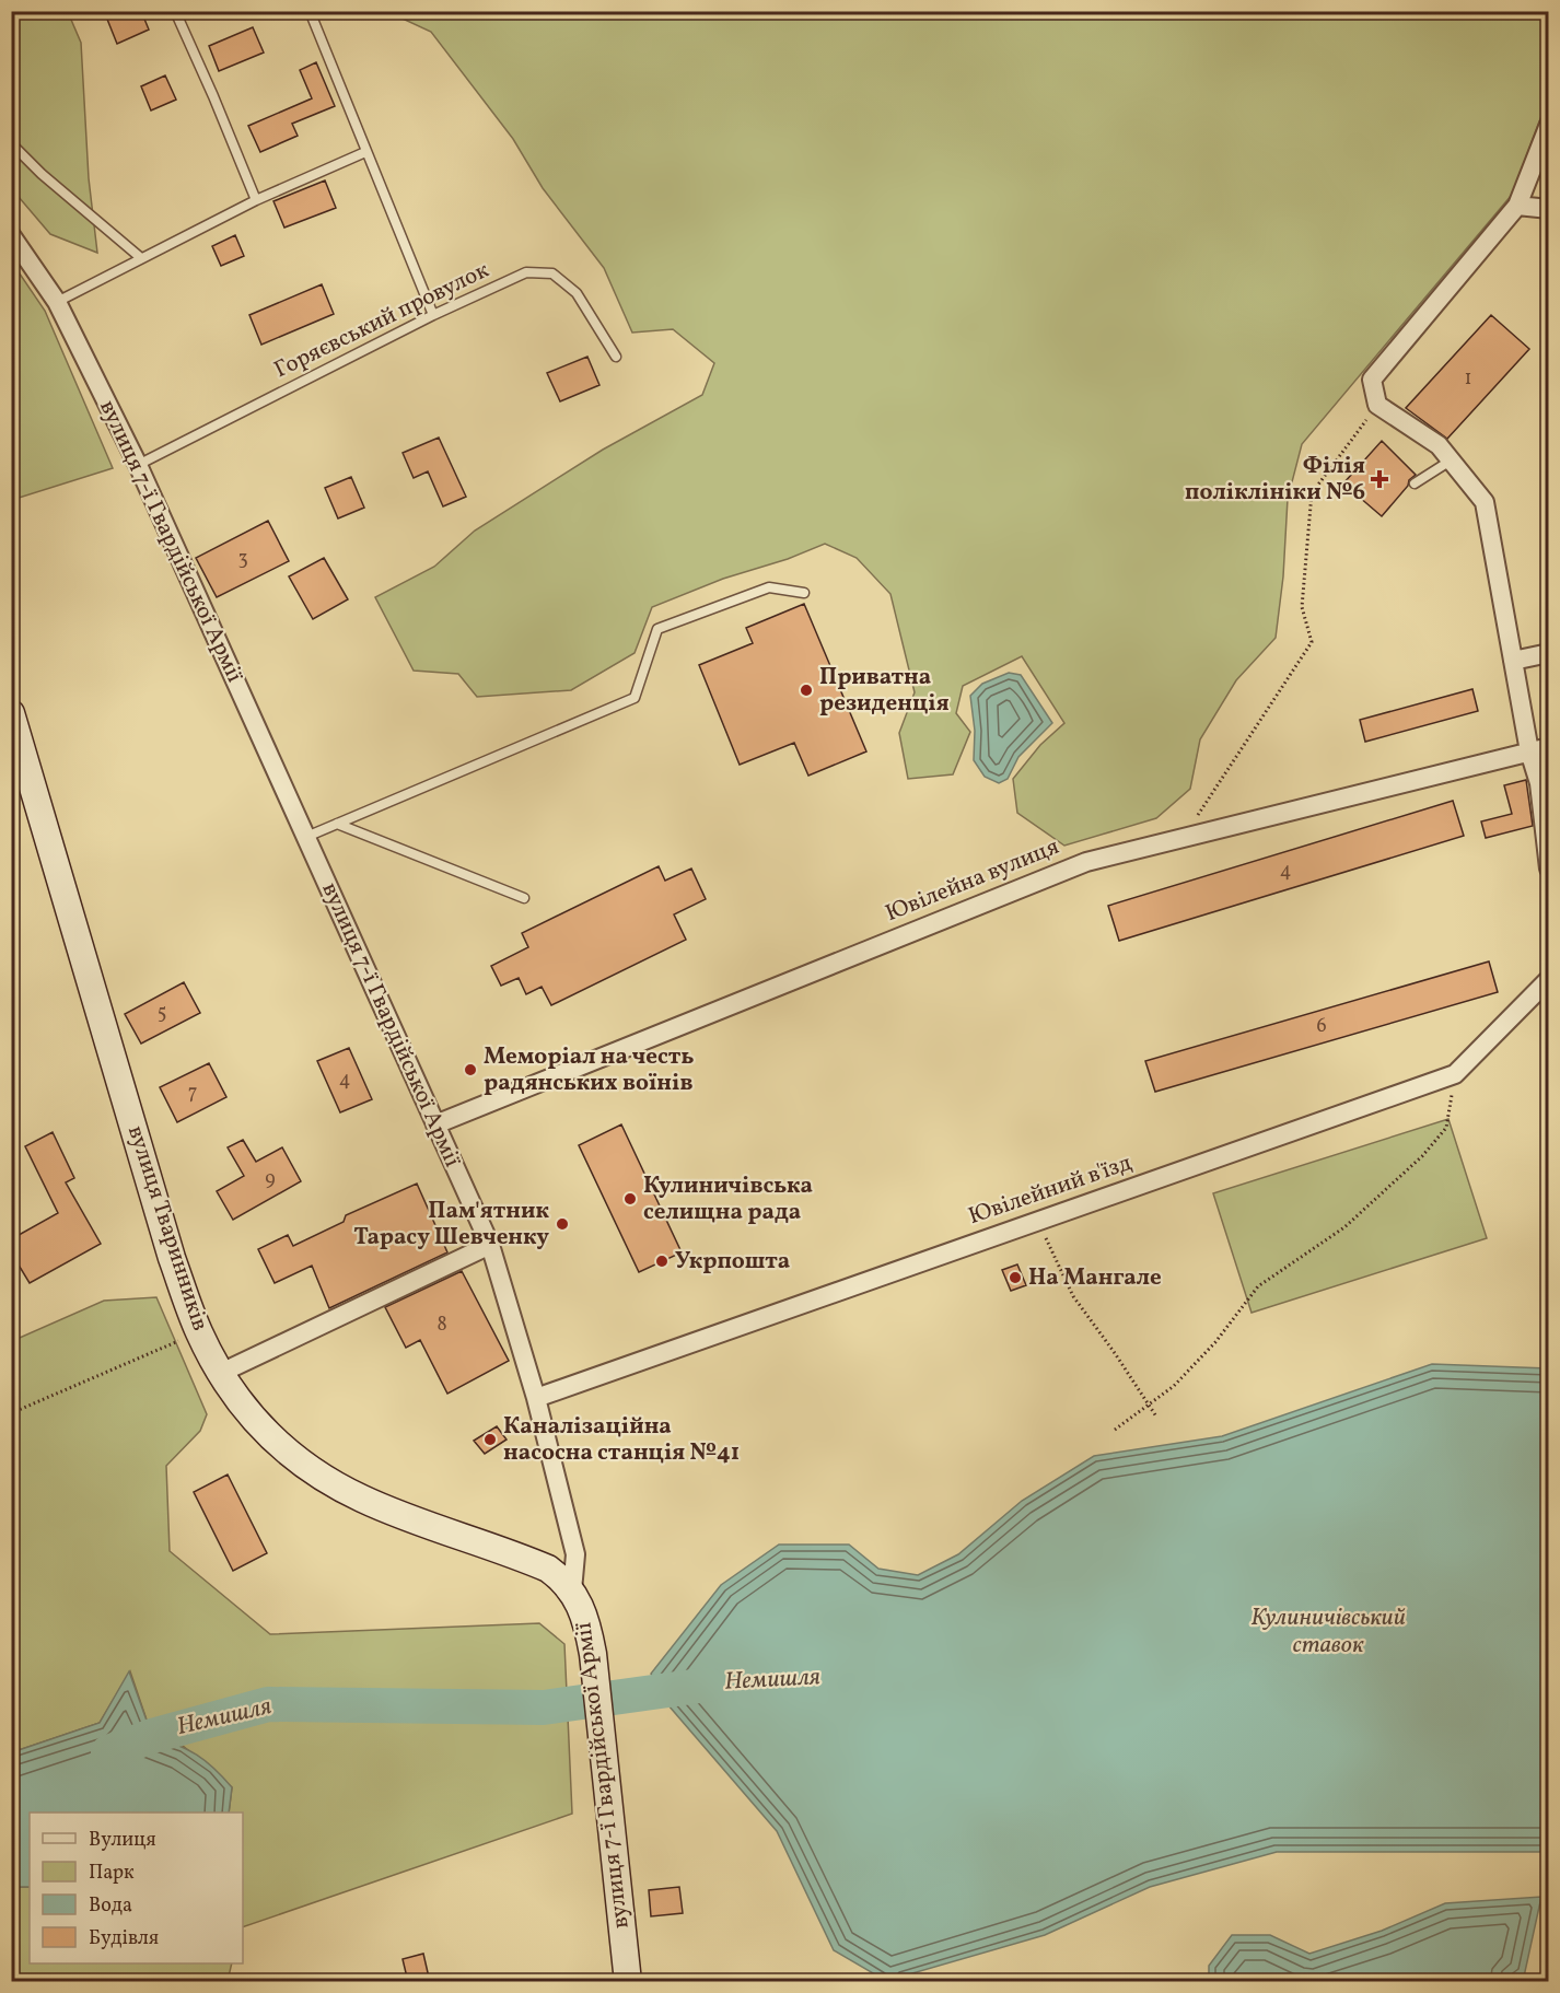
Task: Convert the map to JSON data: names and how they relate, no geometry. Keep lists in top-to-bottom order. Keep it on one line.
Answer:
{"streets":{"main road":["вулиця 7-ї Гвардійської Армії","вулиця Тваринників"],"street":["Ювілейна вулиця","Ювілейний в'їзд"],"lane":["Горяєвський провулок"]},"crossings":[["Горяєвський провулок","вулиця 7-ї Гвардійської Армії"],["вулиця 7-ї Гвардійської Армії","Ювілейна вулиця"],["вулиця 7-ї Гвардійської Армії","Ювілейний в'їзд"],["вулиця 7-ї Гвардійської Армії","вулиця Тваринників"]],"water":["Кулиничівський ставок","Немишля"],"places":{"health":["Філія поліклініки №6"],"other":["Приватна резиденція","Меморіал на честь радянських воїнів","Кулиничівська селищна рада","Пам'ятник Тарасу Шевченку","Укрпошта","На Мангале","Каналізаційна насосна станція №41"]},"house_numbers":["1","3","4","5","6","4","7","9","8"],"legend":["Вулиця","Парк","Вода","Будівля"]}
